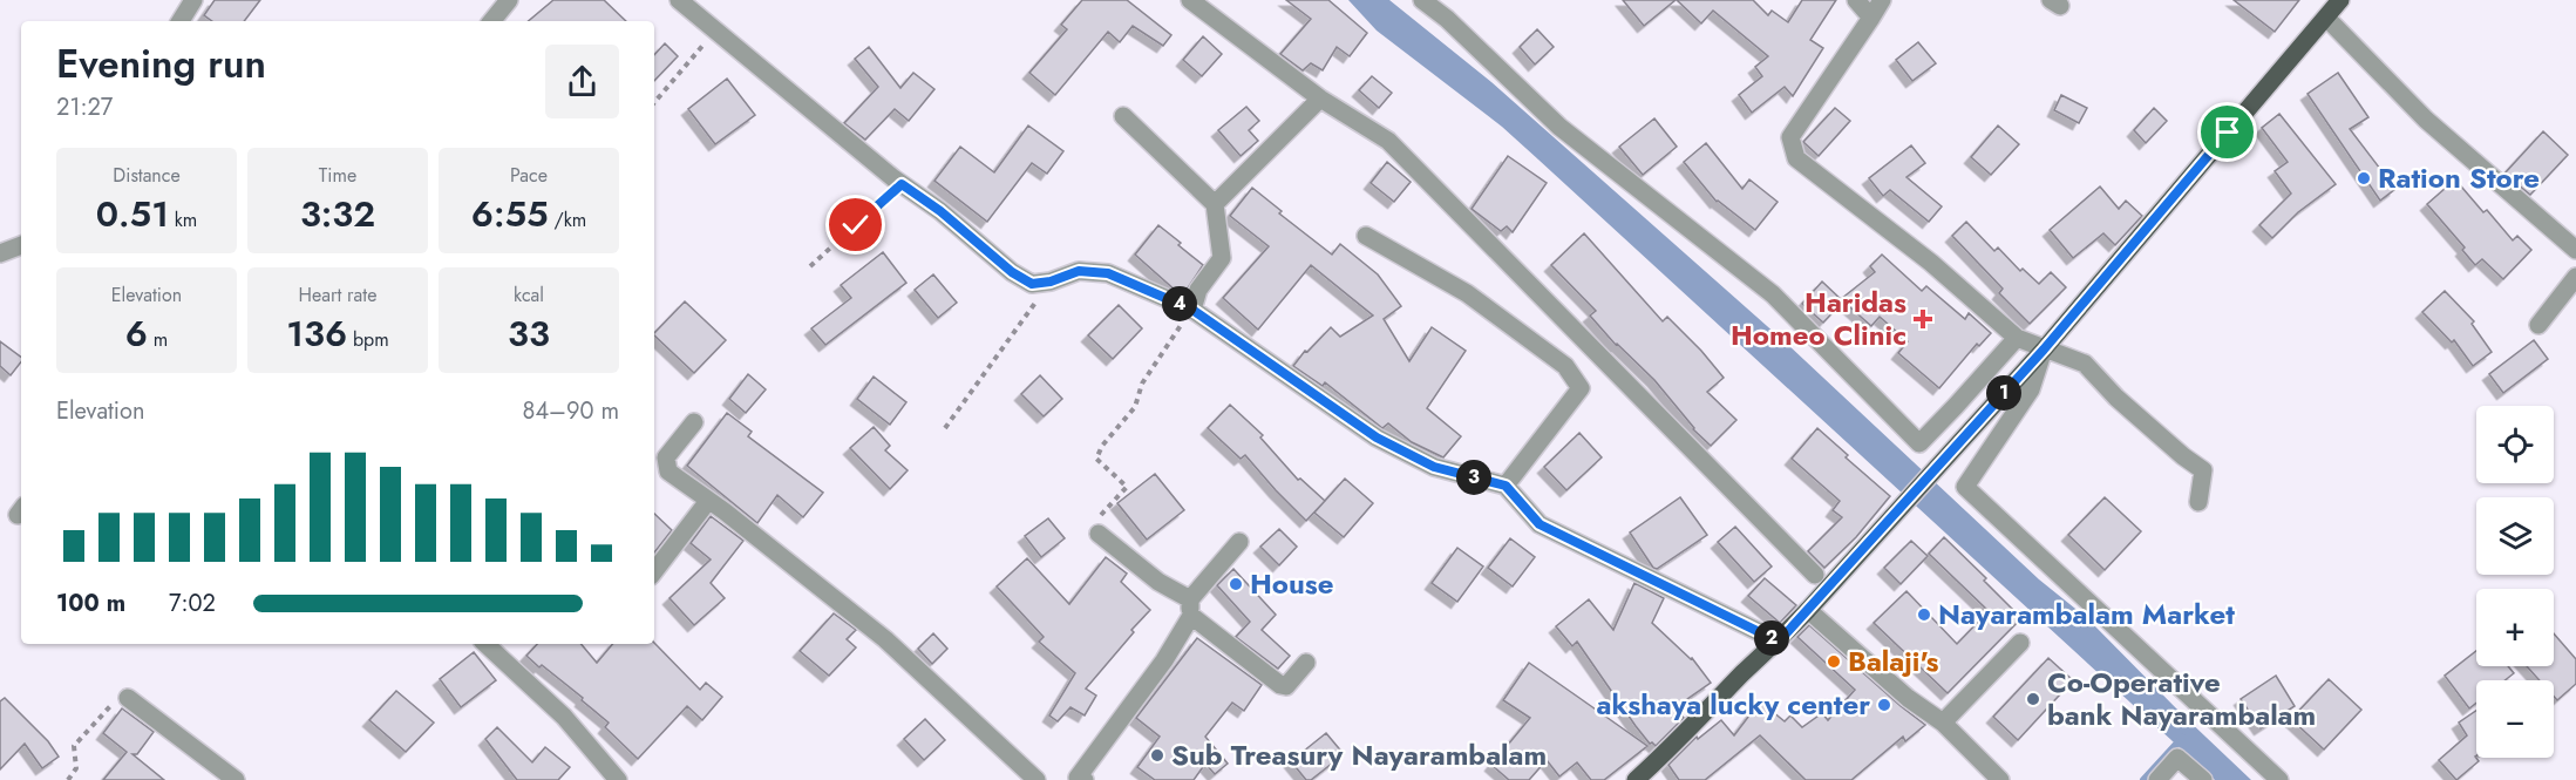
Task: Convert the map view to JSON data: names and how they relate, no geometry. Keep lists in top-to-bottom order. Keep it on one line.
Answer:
{"places":{"other":["Ration Store","House","Nayarambalam Market","Balaji's","Co-Operative bank Nayarambalam","akshaya lucky center","Sub Treasury Nayarambalam"],"health":["Haridas Homeo Clinic"]},"page":{"heading":["Evening run","21:27"],"stats":[["Distance","0.51 km"],["Time","3:32"],["Pace","6:55 /km"],["Elevation","6 m"],["Heart rate","136 bpm"],["kcal","33"]],"pins":["4","1","3","2"],"chart":["Elevation","84–90 m"],"map_buttons":["+","−"],"list":[{"name":"100 m","note":"7:02"}]}}
